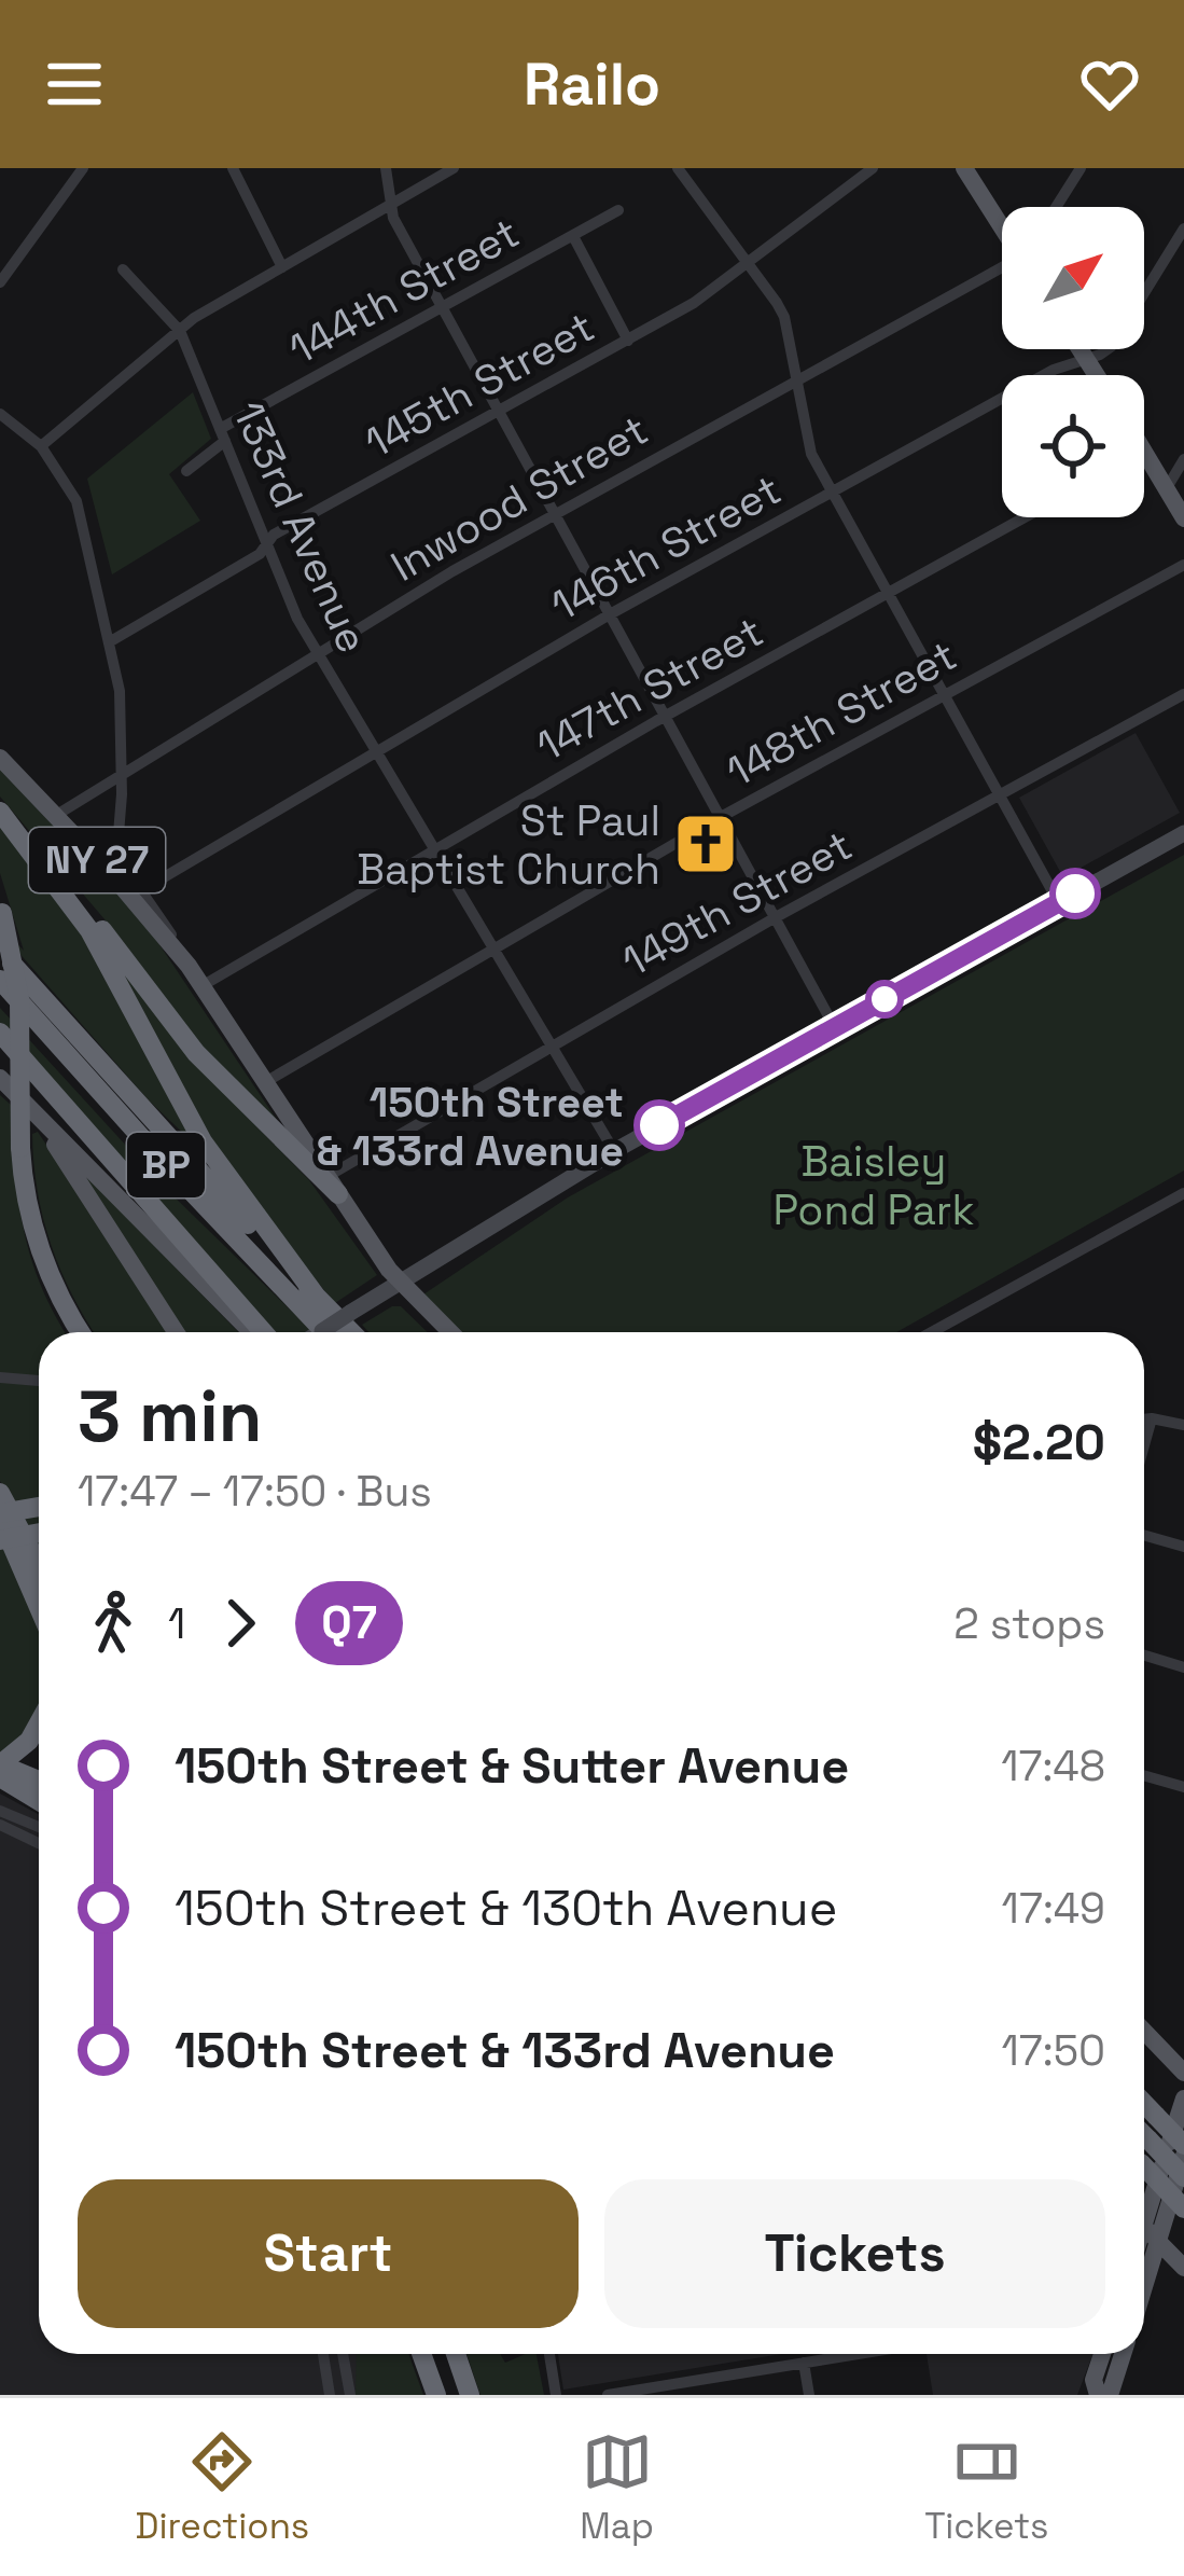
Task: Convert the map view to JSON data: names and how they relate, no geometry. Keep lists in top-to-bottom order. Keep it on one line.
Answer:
{"streets":{"highway":["BP"],"main road":["NY 27"],"street":["144th Street","145th Street","Inwood Street","133rd Avenue","146th Street","147th Street","148th Street","149th Street"]},"crossings":[["144th Street","133rd Avenue"],["145th Street","133rd Avenue"],["Inwood Street","133rd Avenue"],["Inwood Street","NY 27"],["133rd Avenue","146th Street"],["133rd Avenue","147th Street"],["133rd Avenue","148th Street"],["133rd Avenue","149th Street"],["147th Street","NY 27"],["148th Street","NY 27"],["NY 27","149th Street"]],"parks":["Baisley Pond Park"],"places":{"church":["St Paul Baptist Church"],"other":["150th Street & 133rd Avenue"]},"lines":["bus line Q7"],"north":"top right","page":{"header":"Railo","heading":["3 min","17:47 – 17:50 · Bus","$2.20"],"legs":["1","Q7","2 stops"],"list":[{"name":"150th Street & Sutter Avenue","value":"17:48"},{"name":"150th Street & 130th Avenue","value":"17:49"},{"name":"150th Street & 133rd Avenue","value":"17:50"}],"buttons":["Start","Tickets"],"tabs":["Directions","Map","Tickets"]}}
